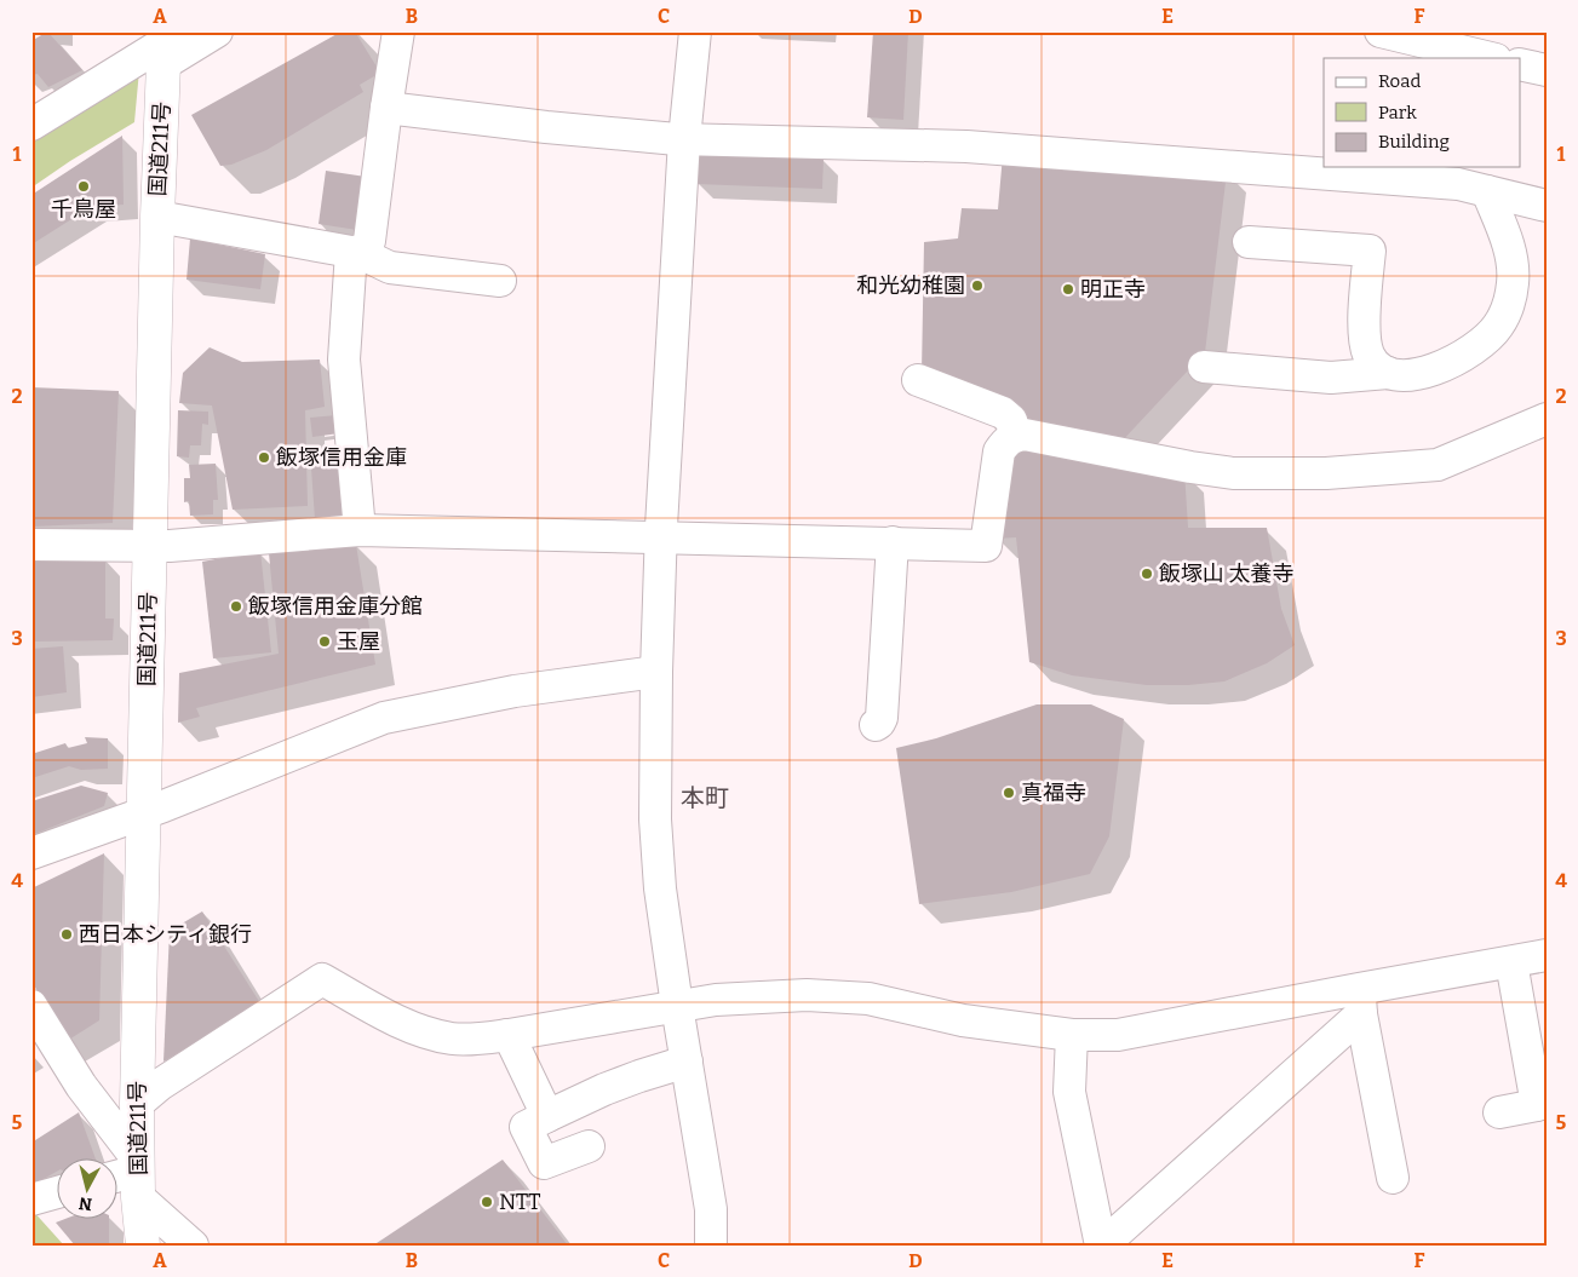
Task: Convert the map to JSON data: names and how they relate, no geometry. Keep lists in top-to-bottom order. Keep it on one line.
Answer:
{"streets":{"highway":["国道211号"]},"districts":["本町"],"places":["千鳥屋","和光幼稚園","明正寺","飯塚信用金庫","飯塚山 太養寺","飯塚信用金庫分館","玉屋","真福寺","西日本シティ銀行","NTT"],"legend":["Road","Park","Building"],"north":"bottom","grid":{"columns":["A","B","C","D","E","F"],"rows":["1","2","3","4","5"]}}
